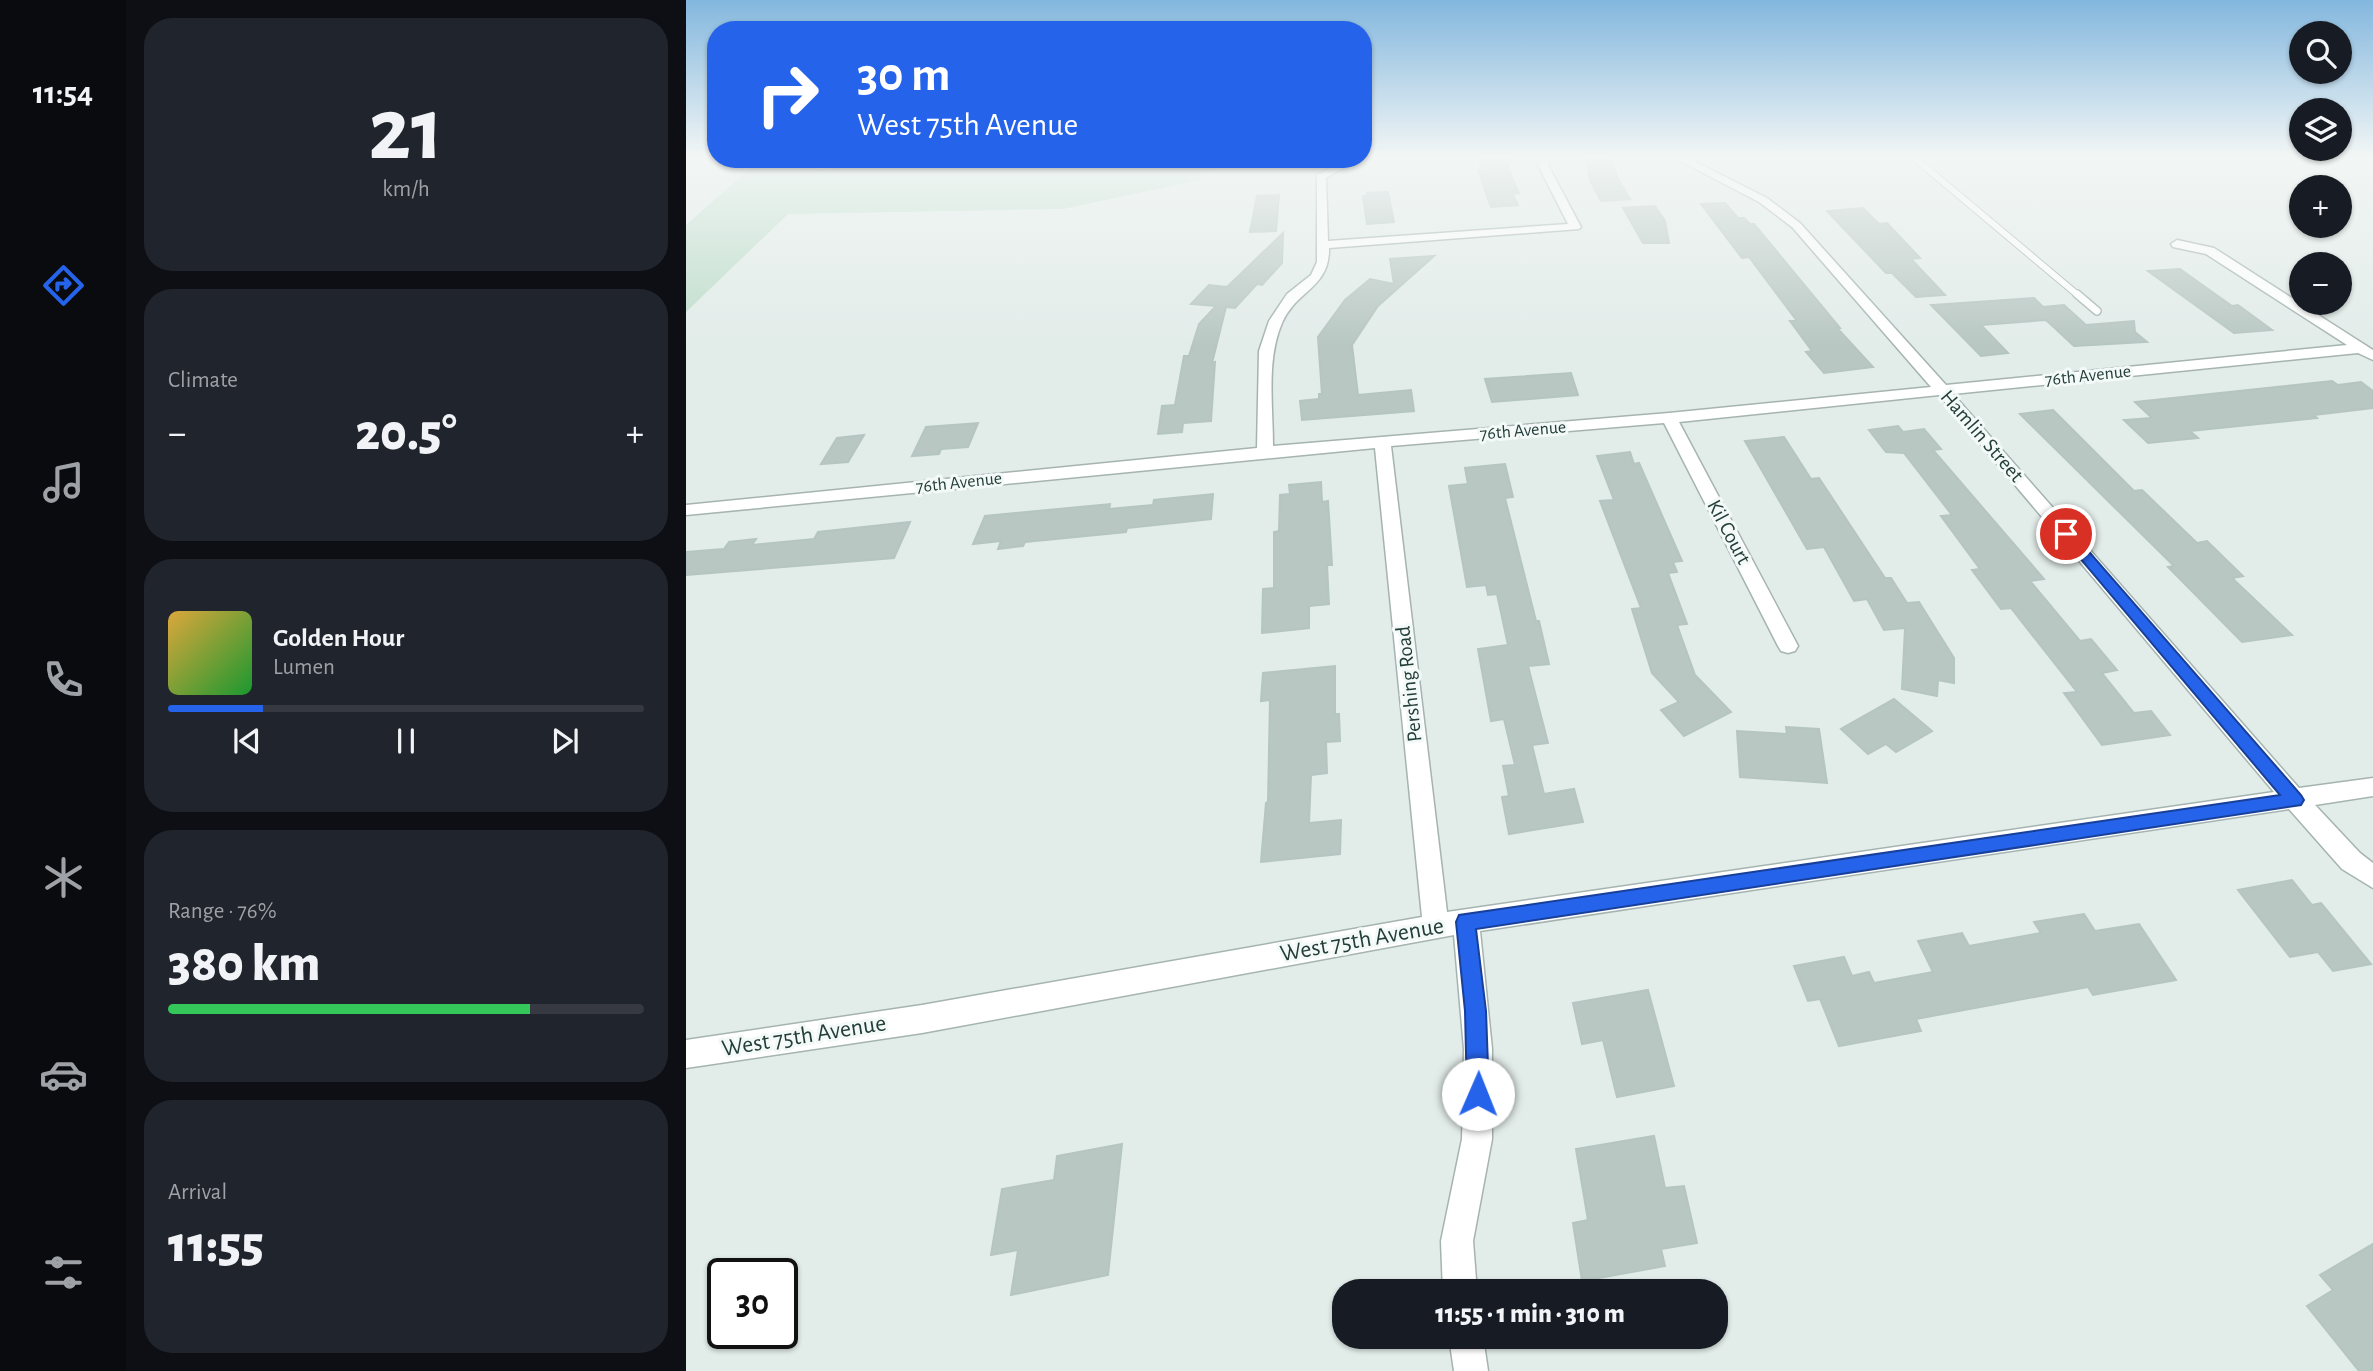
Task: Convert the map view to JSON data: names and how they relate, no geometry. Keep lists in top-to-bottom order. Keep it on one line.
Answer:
{"streets":{"street":["76th Avenue","Hamlin Street","Kil Court","Pershing Road","West 75th Avenue"]},"crossings":[["76th Avenue","Hamlin Street"],["76th Avenue","Kil Court"],["76th Avenue","Pershing Road"],["Hamlin Street","West 75th Avenue"],["Pershing Road","West 75th Avenue"]],"page":{"tabs":"11:54","tile":[["21","km/h"],"Climate",["Range · 76%","380 km"],["Arrival","11:55"]],"map_buttons":["+","−"],"turn":["30 m","West 75th Avenue"],"heat":["−","20.5°","+"],"song":["Golden Hour","Lumen"],"limit":"30","trip":"11:55 · 1 min · 310 m"}}
